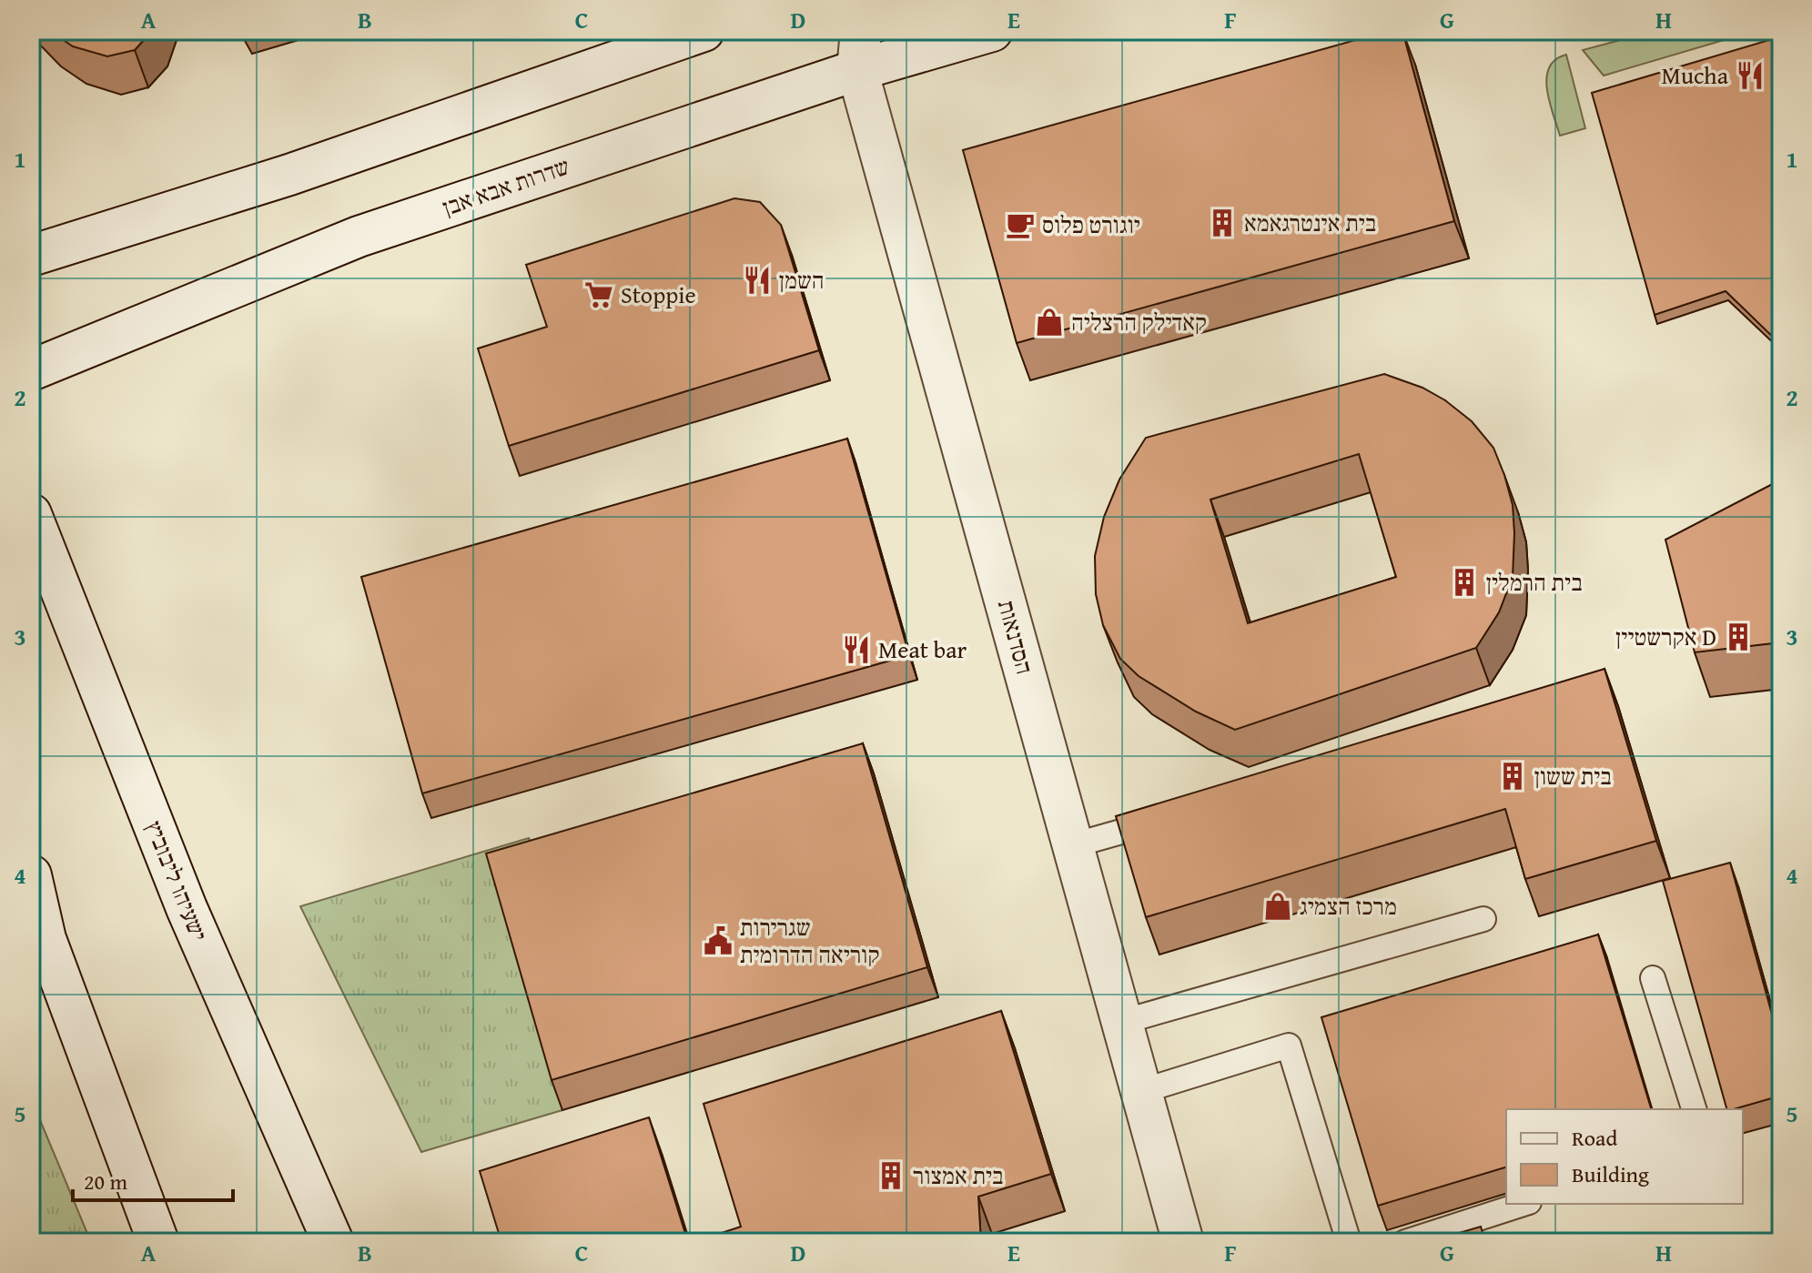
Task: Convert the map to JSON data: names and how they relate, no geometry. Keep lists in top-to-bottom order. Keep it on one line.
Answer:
{"streets":{"main road":["שדרות אבא אבן","הסדנאות","ישעיהו ליבוביץ"]},"crossings":[["שדרות אבא אבן","הסדנאות"]],"places":{"restaurant":["Mucha","השמן","Meat bar"],"building":["בית אינטרגאמא","בית הרמלין","אקרשטיין D","בית ששון","בית אמצור"],"cafe":["יוגורט פלוס"],"supermarket":["Stoppie"],"shop":["קאדילק הרצליה","מרכז הצמיג"],"public building":["שגרירות קוריאה הדרומית"]},"legend":["Road","Building"],"scale_bar":"20 m","grid":{"columns":["A","B","C","D","E","F","G","H"],"rows":["1","2","3","4","5"]}}
